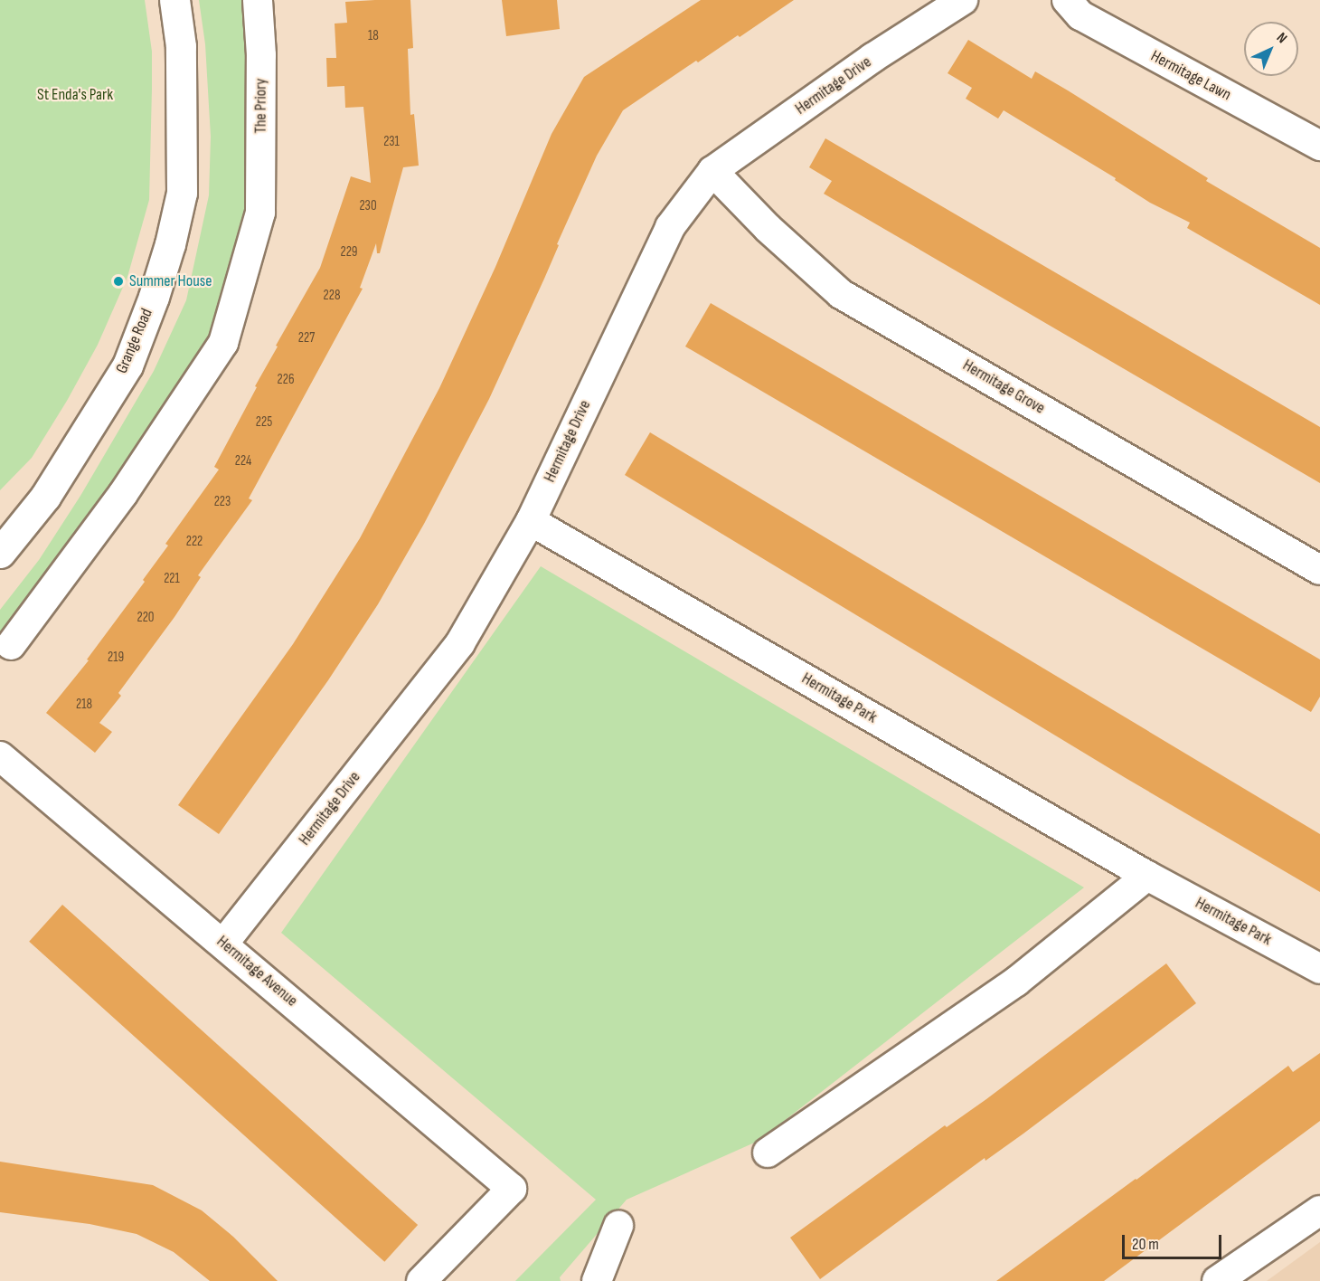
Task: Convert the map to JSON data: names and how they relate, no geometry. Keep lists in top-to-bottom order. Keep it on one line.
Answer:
{"streets":{"main road":["Grange Road"],"street":["Hermitage Lawn","Hermitage Drive","The Priory","Hermitage Grove","Hermitage Park","Hermitage Avenue"]},"crossings":[["Hermitage Drive","Hermitage Grove"],["Hermitage Drive","Hermitage Park"],["Hermitage Drive","Hermitage Avenue"]],"parks":["St Enda's Park"],"places":["Summer House"],"house_numbers":["18","231","230","229","228","227","226","225","224","223","222","221","220","219","218"],"scale_bar":"20 m","north":"top right"}
